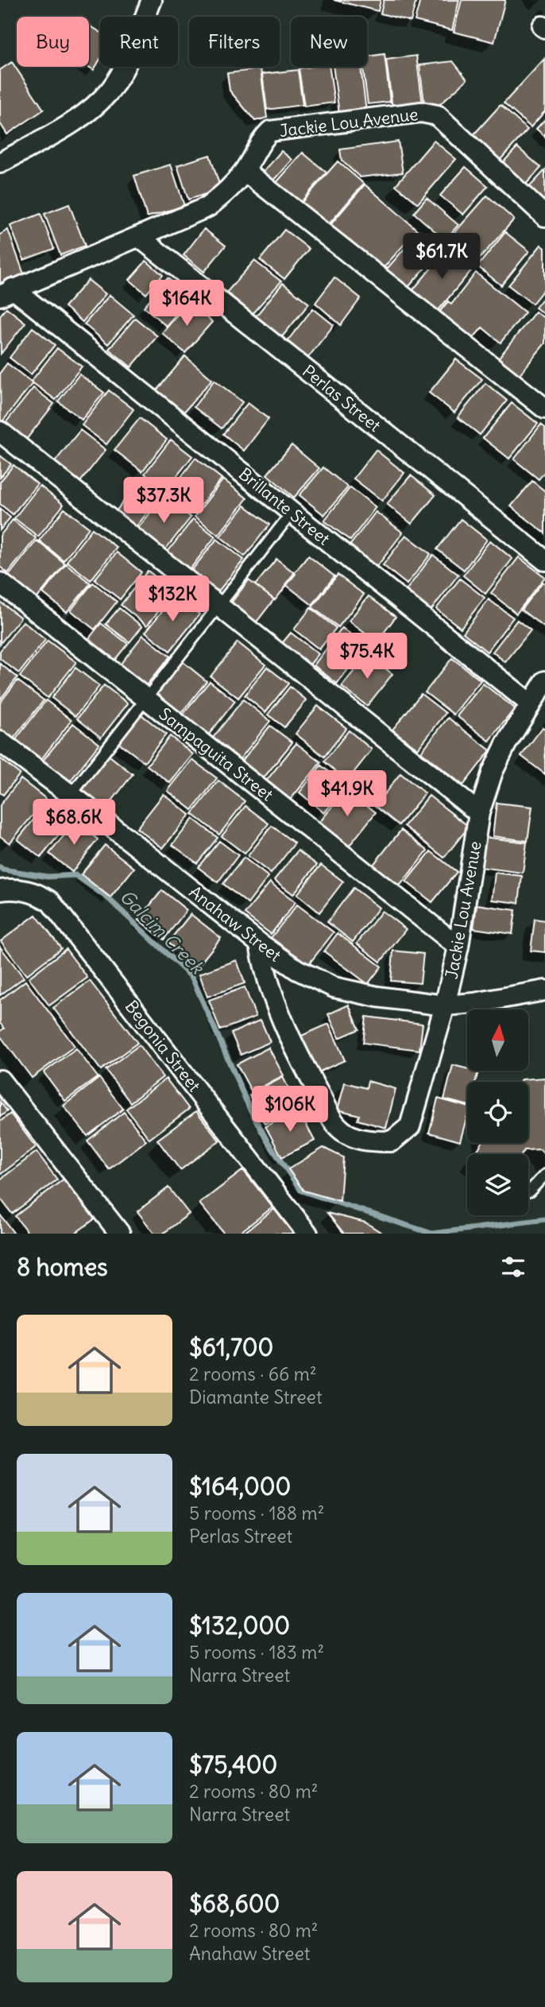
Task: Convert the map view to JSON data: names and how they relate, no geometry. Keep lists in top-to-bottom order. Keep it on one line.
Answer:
{"streets":{"street":["Jackie Lou Avenue","Perlas Street","Brillante Street","Sampaguita Street","Anahaw Street","Begonia Street"]},"crossings":[["Jackie Lou Avenue","Perlas Street"],["Jackie Lou Avenue","Brillante Street"],["Jackie Lou Avenue","Sampaguita Street"],["Jackie Lou Avenue","Anahaw Street"]],"water":["Galcim Creek"],"north":"top","page":{"chip":["Buy","Rent","Filters","New"],"price":["$61.7K","$164K","$37.3K","$132K","$75.4K","$41.9K","$68.6K","$106K"],"heading":"8 homes","list":[{"name":"$61,700","note":"2 rooms · 66 m² · Diamante Street"},{"name":"$164,000","note":"5 rooms · 188 m² · Perlas Street"},{"name":"$132,000","note":"5 rooms · 183 m² · Narra Street"},{"name":"$75,400","note":"2 rooms · 80 m² · Narra Street"},{"name":"$68,600","note":"2 rooms · 80 m² · Anahaw Street"}]}}
